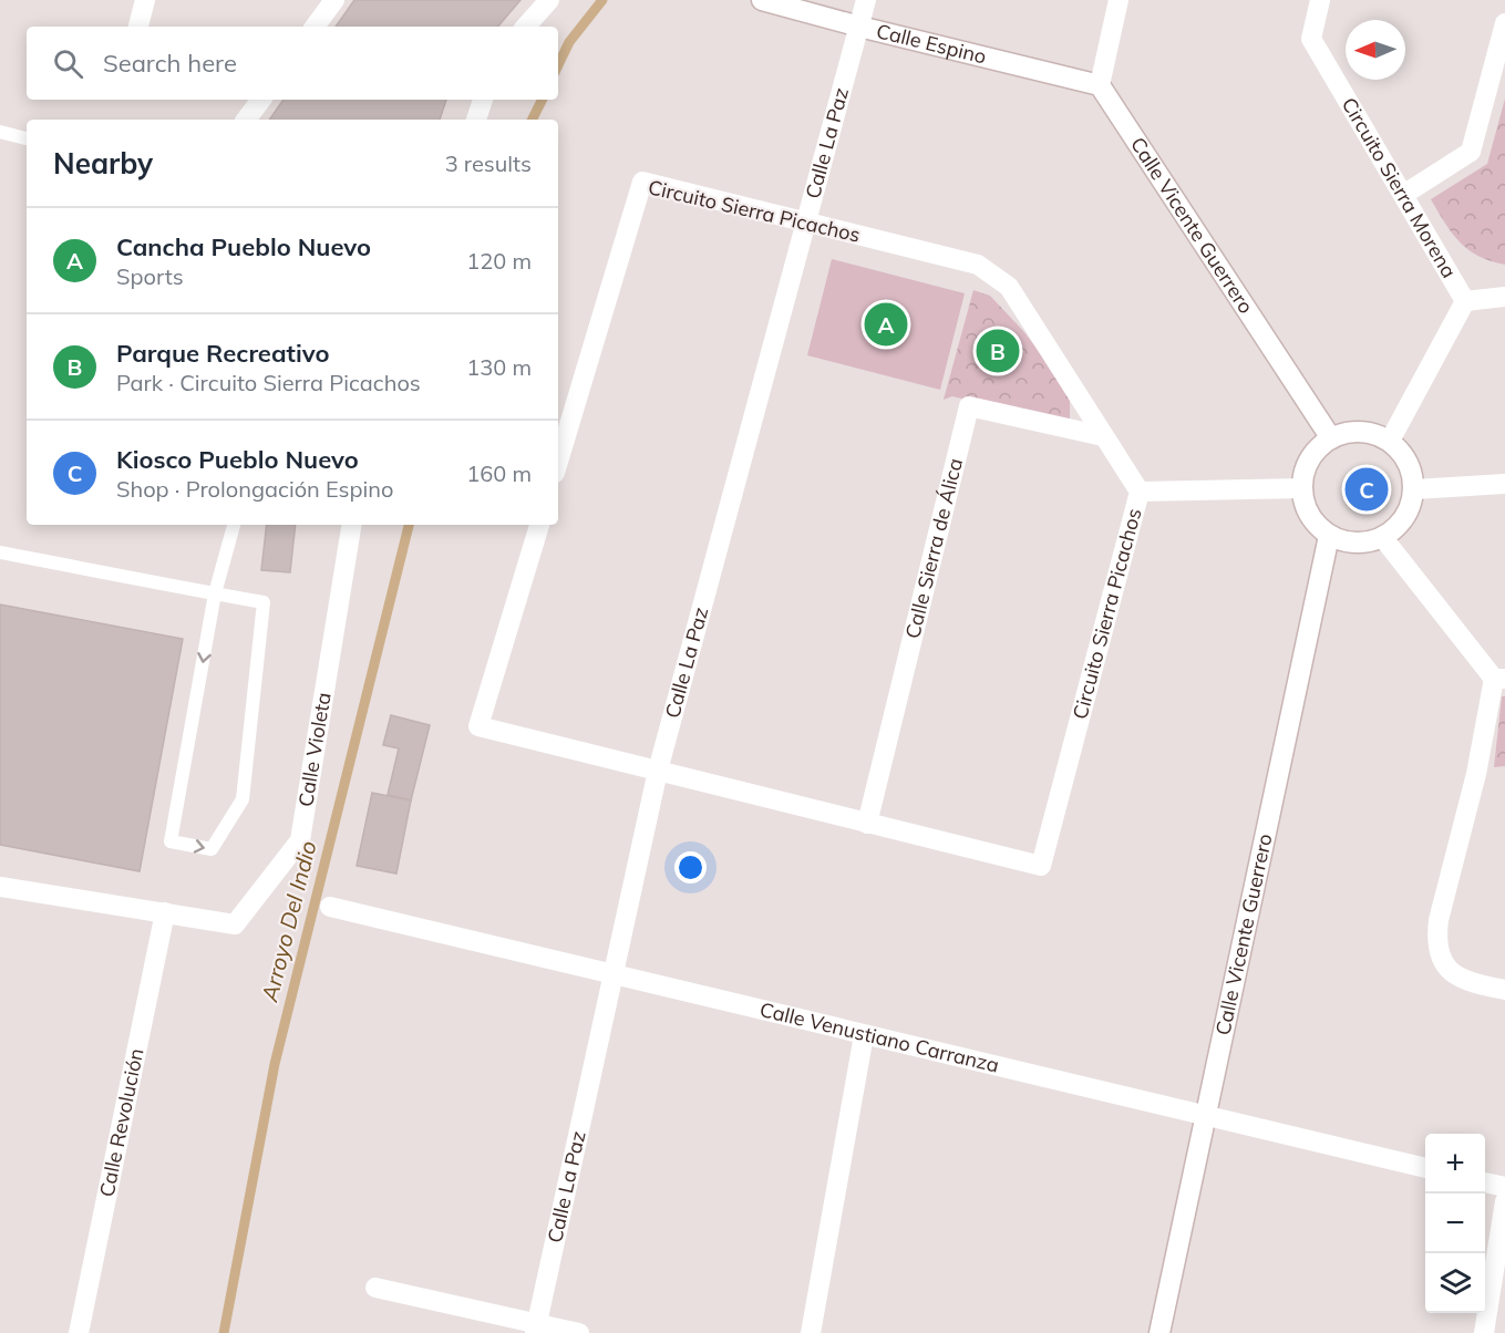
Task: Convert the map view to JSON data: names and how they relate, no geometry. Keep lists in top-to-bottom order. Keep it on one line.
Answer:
{"streets":{"street":["Calle Espino","Calle La Paz","Circuito Sierra Morena","Circuito Sierra Picachos","Calle Vicente Guerrero","Calle Sierra de Álica","Calle Violeta","Calle Venustiano Carranza","Calle Revolución"]},"crossings":[["Calle Espino","Calle La Paz"],["Calle Espino","Calle Vicente Guerrero"],["Calle La Paz","Circuito Sierra Picachos"],["Calle La Paz","Calle Venustiano Carranza"],["Circuito Sierra Picachos","Calle Sierra de Álica"],["Calle Vicente Guerrero","Calle Venustiano Carranza"],["Calle Violeta","Calle Revolución"]],"water":["Arroyo Del Indio"],"north":"left","page":{"search":"Search here","heading":["Nearby","3 results"],"list":[{"mark":"A","name":"Cancha Pueblo Nuevo","note":"Sports","value":"120 m"},{"mark":"B","name":"Parque Recreativo","note":"Park · Circuito Sierra Picachos","value":"130 m"},{"mark":"C","name":"Kiosco Pueblo Nuevo","note":"Shop · Prolongación Espino","value":"160 m"}],"pins":["A","B","C"],"map_buttons":["+","−"]}}
